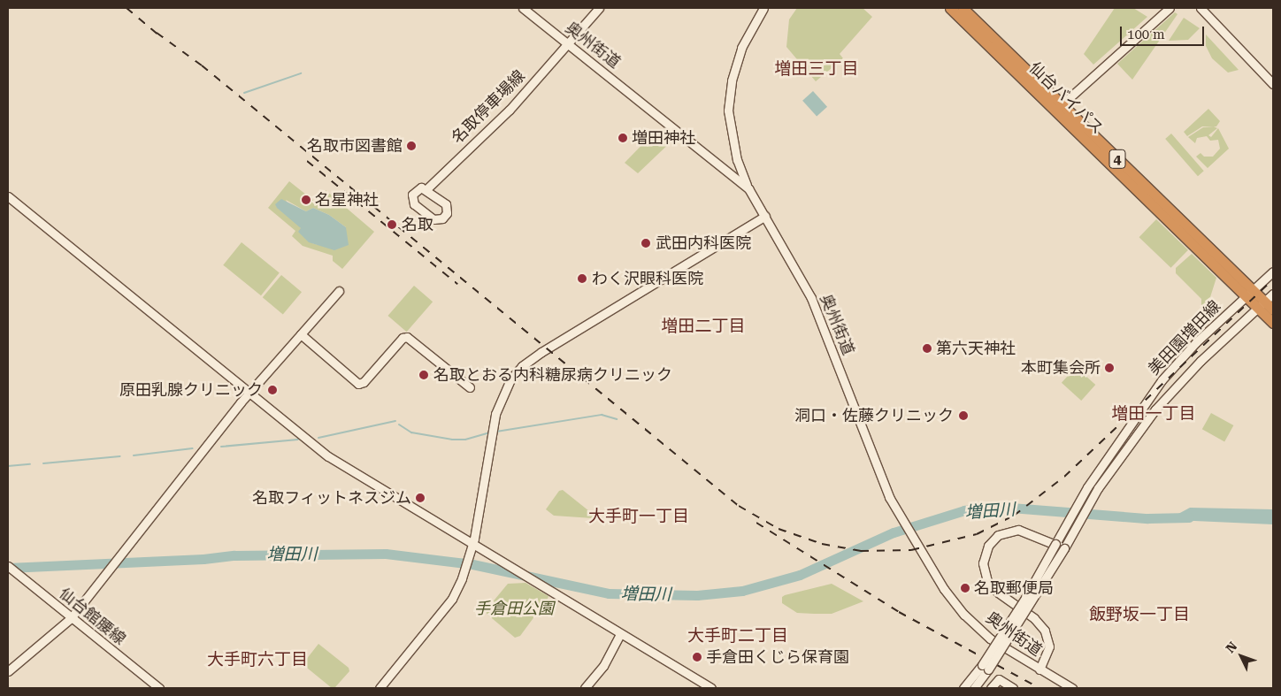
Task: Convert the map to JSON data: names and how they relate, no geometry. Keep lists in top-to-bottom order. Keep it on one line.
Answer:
{"streets":{"highway":["仙台バイパス","4"],"street":["奥州街道","名取停車場線","美田園増田線","仙台館腰線"]},"crossings":[["奥州街道","名取停車場線"],["仙台バイパス","美田園増田線"]],"districts":["増田三丁目","増田二丁目","増田一丁目","大手町一丁目","飯野坂一丁目","大手町二丁目","大手町六丁目"],"water":["増田川"],"parks":["手倉田公園"],"places":["増田神社","名取市図書館","名星神社","名取","武田内科医院","わく沢眼科医院","第六天神社","本町集会所","名取とおる内科糖尿病クリニック","原田乳腺クリニック","洞口・佐藤クリニック","名取フィットネスジム","名取郵便局","手倉田くじら保育園"],"scale_bar":"100 m","north":"top left"}
